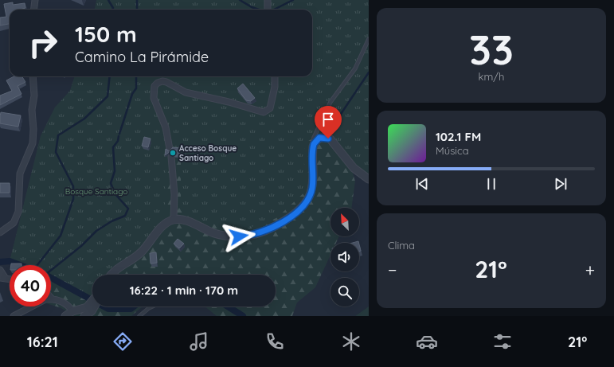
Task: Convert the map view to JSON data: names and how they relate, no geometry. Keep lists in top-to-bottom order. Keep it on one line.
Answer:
{"parks":["Bosque Santiago"],"places":["Acceso Bosque Santiago"],"north":"top left","page":{"tile":[["33","km/h"],"Clima"],"turn":["150 m","Camino La Pirámide"],"song":["102.1 FM","Música"],"heat":["−","21°","+"],"limit":"40","trip":"16:22 · 1 min · 170 m","tabs":["16:21","21°"]}}
